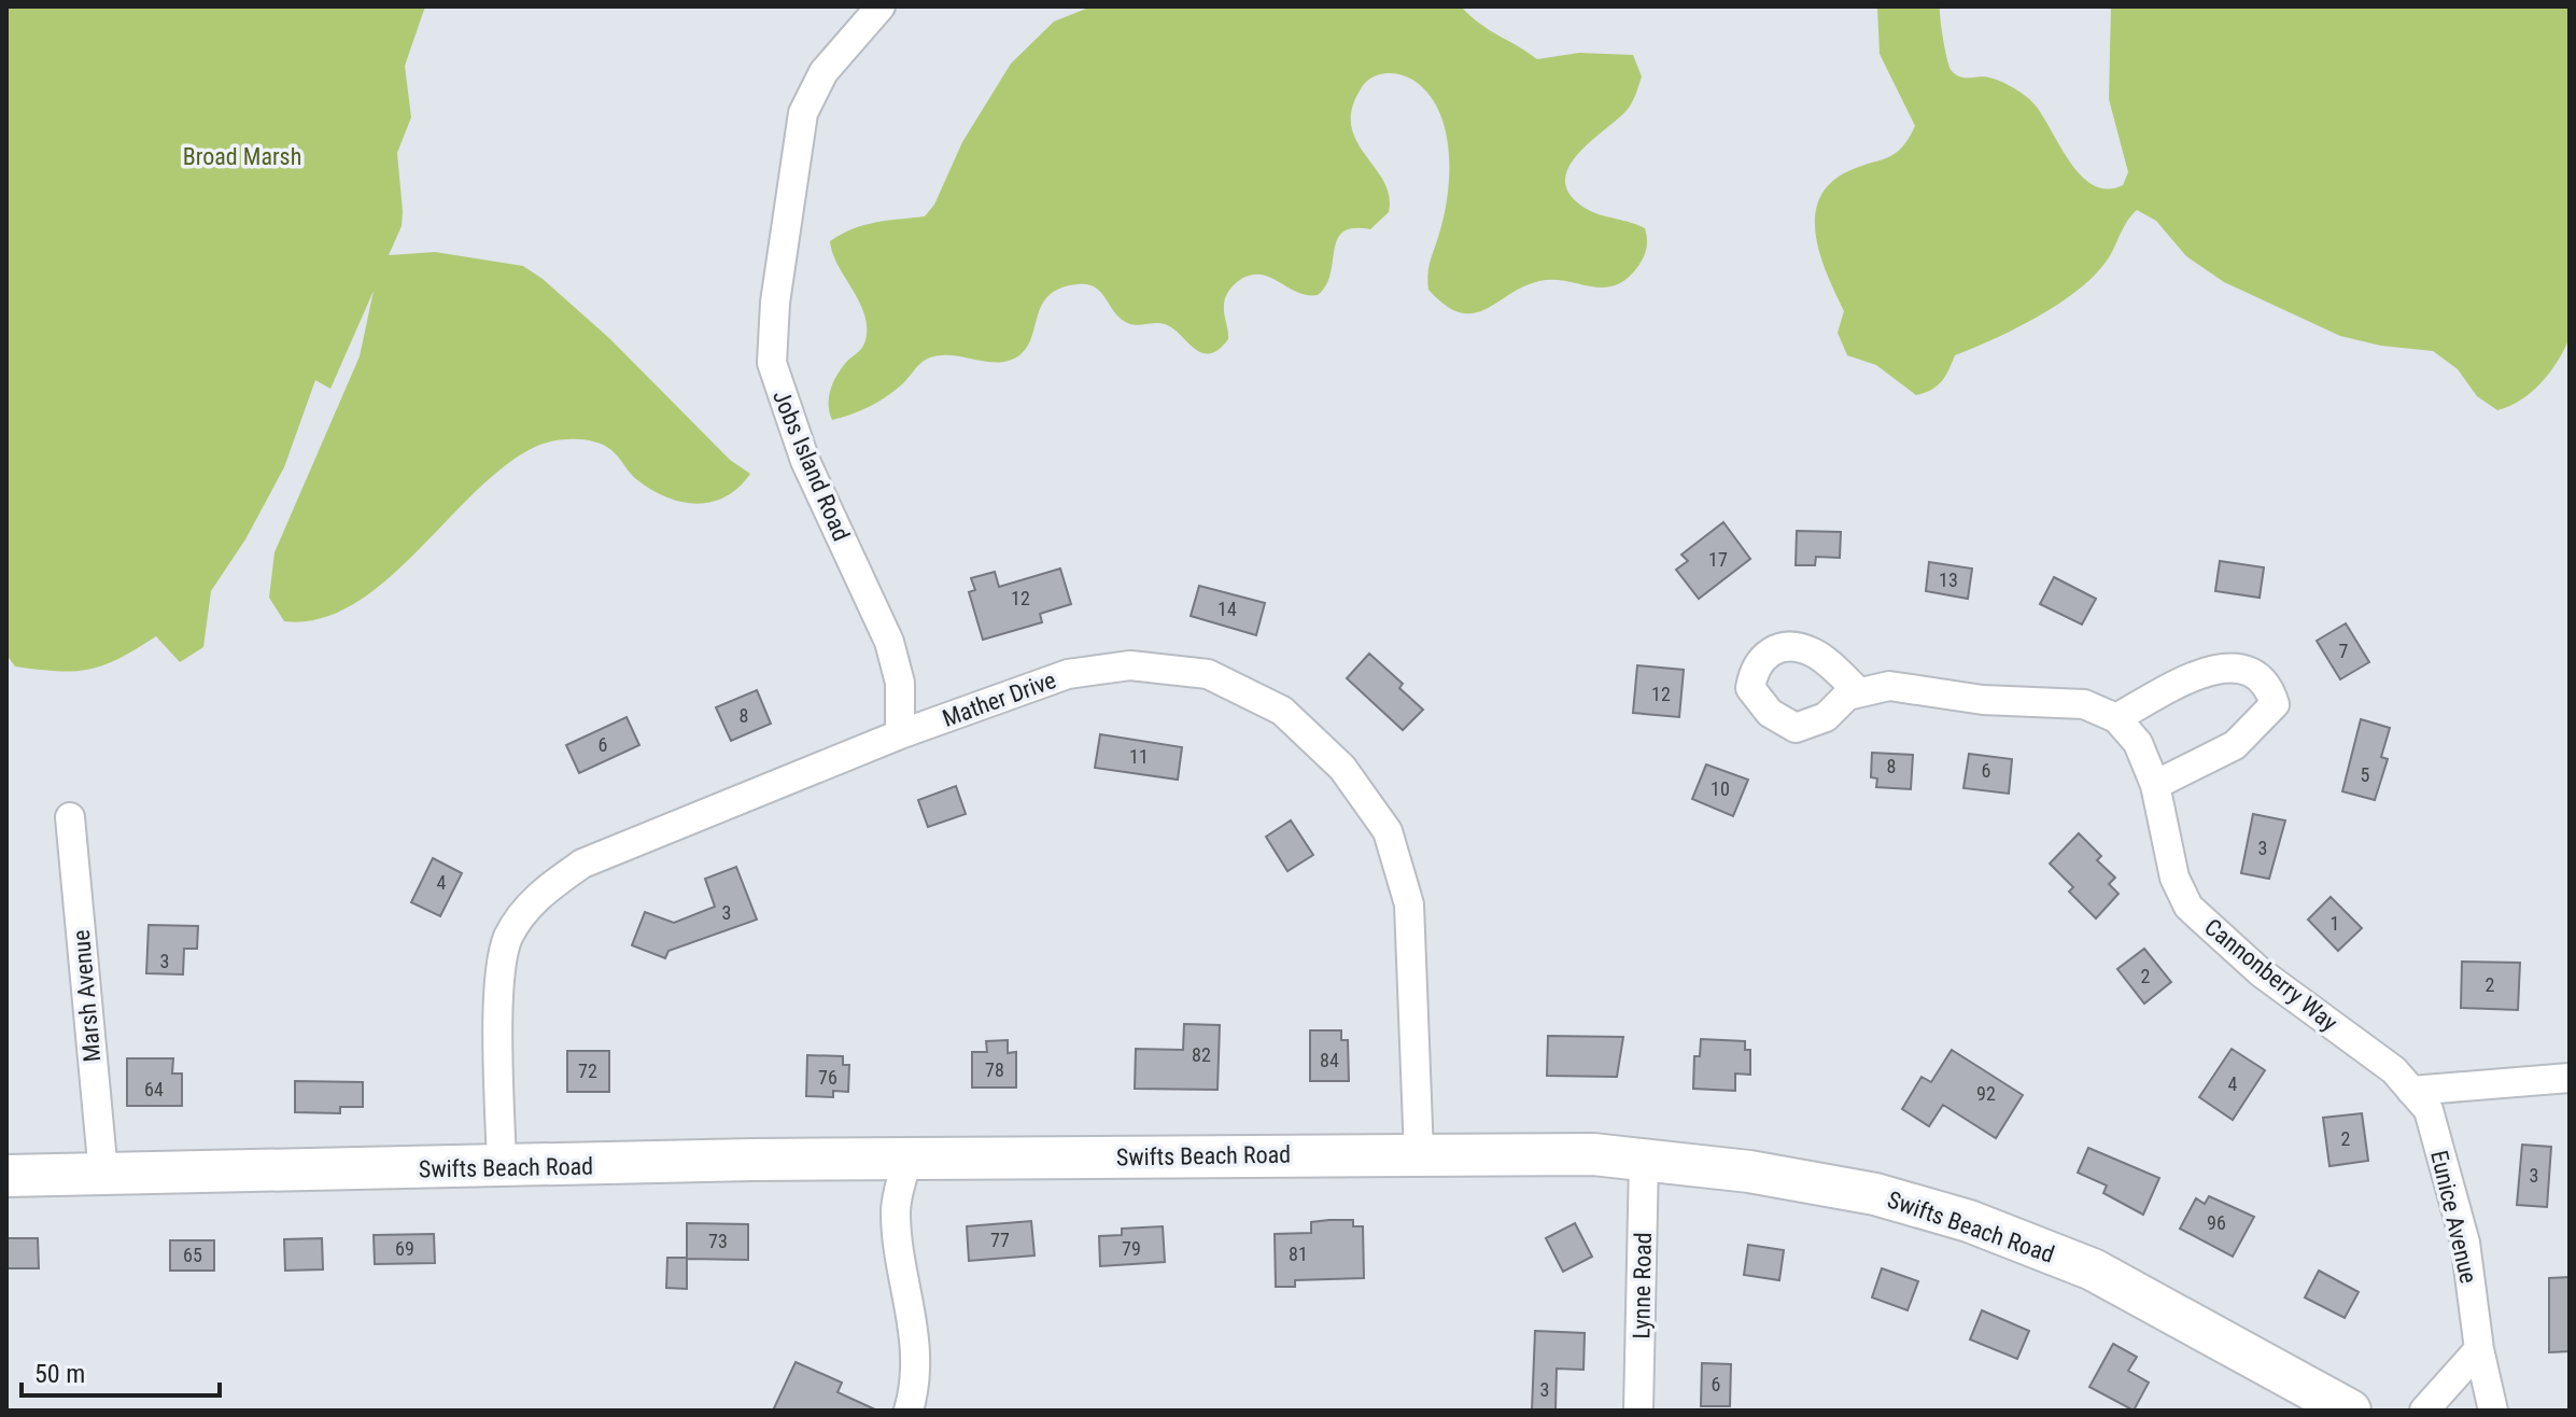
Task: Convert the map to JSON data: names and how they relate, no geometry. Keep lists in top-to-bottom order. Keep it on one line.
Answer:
{"streets":{"street":["Jobs Island Road","Mather Drive","Cannonberry Way","Marsh Avenue","Swifts Beach Road","Eunice Avenue","Lynne Road"]},"crossings":[["Jobs Island Road","Mather Drive"],["Mather Drive","Swifts Beach Road"],["Cannonberry Way","Eunice Avenue"],["Marsh Avenue","Swifts Beach Road"],["Swifts Beach Road","Lynne Road"]],"parks":["Broad Marsh"],"house_numbers":["17","13","12","14","7","12","8","6","11","8","6","5","10","3","4","3","1","3","2","2","82","84","78","72","76","4","64","92","2","3","96","77","73","69","79","81","65","6","3"],"scale_bar":"50 m"}
